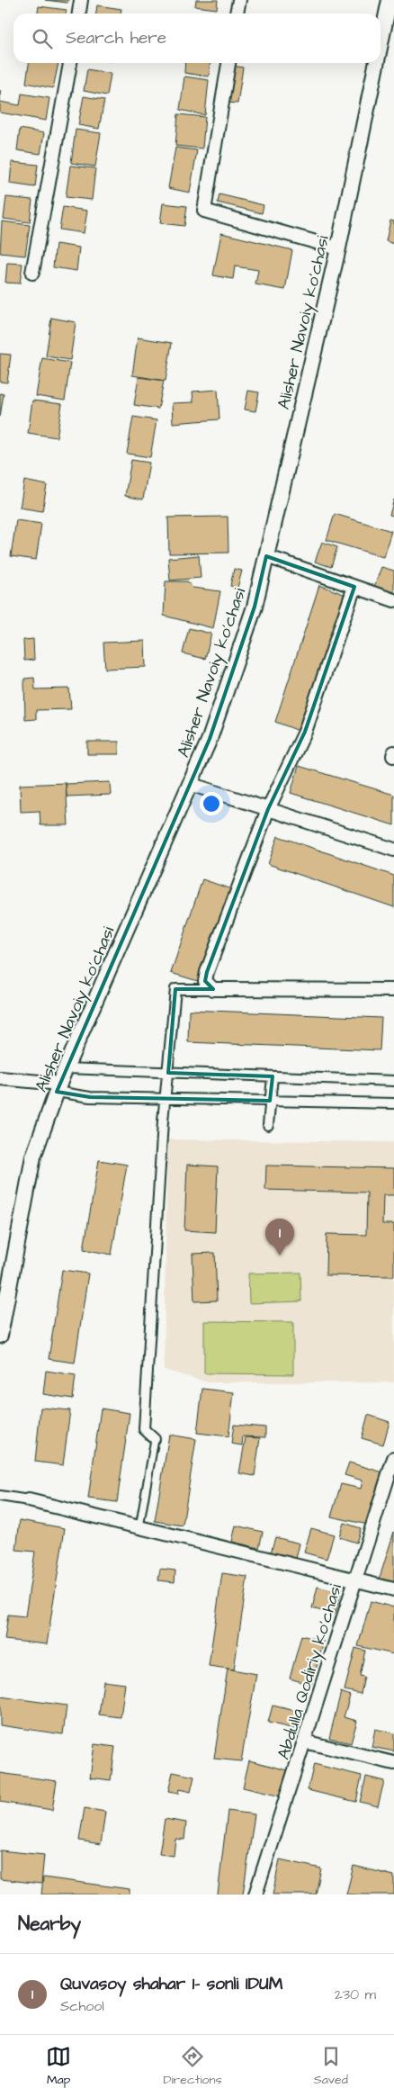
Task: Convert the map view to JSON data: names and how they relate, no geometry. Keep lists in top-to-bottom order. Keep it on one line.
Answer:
{"streets":{"street":["Alisher Navoiy ko'chasi","Abdulla Qodiriy ko'chasi"]},"page":{"search":"Search here","pins":"1","heading":"Nearby","list":[{"mark":"1","name":"Quvasoy shahar 1- sonli IDUM","note":"School","value":"230 m"}],"nav":["Map","Directions","Saved"]}}
